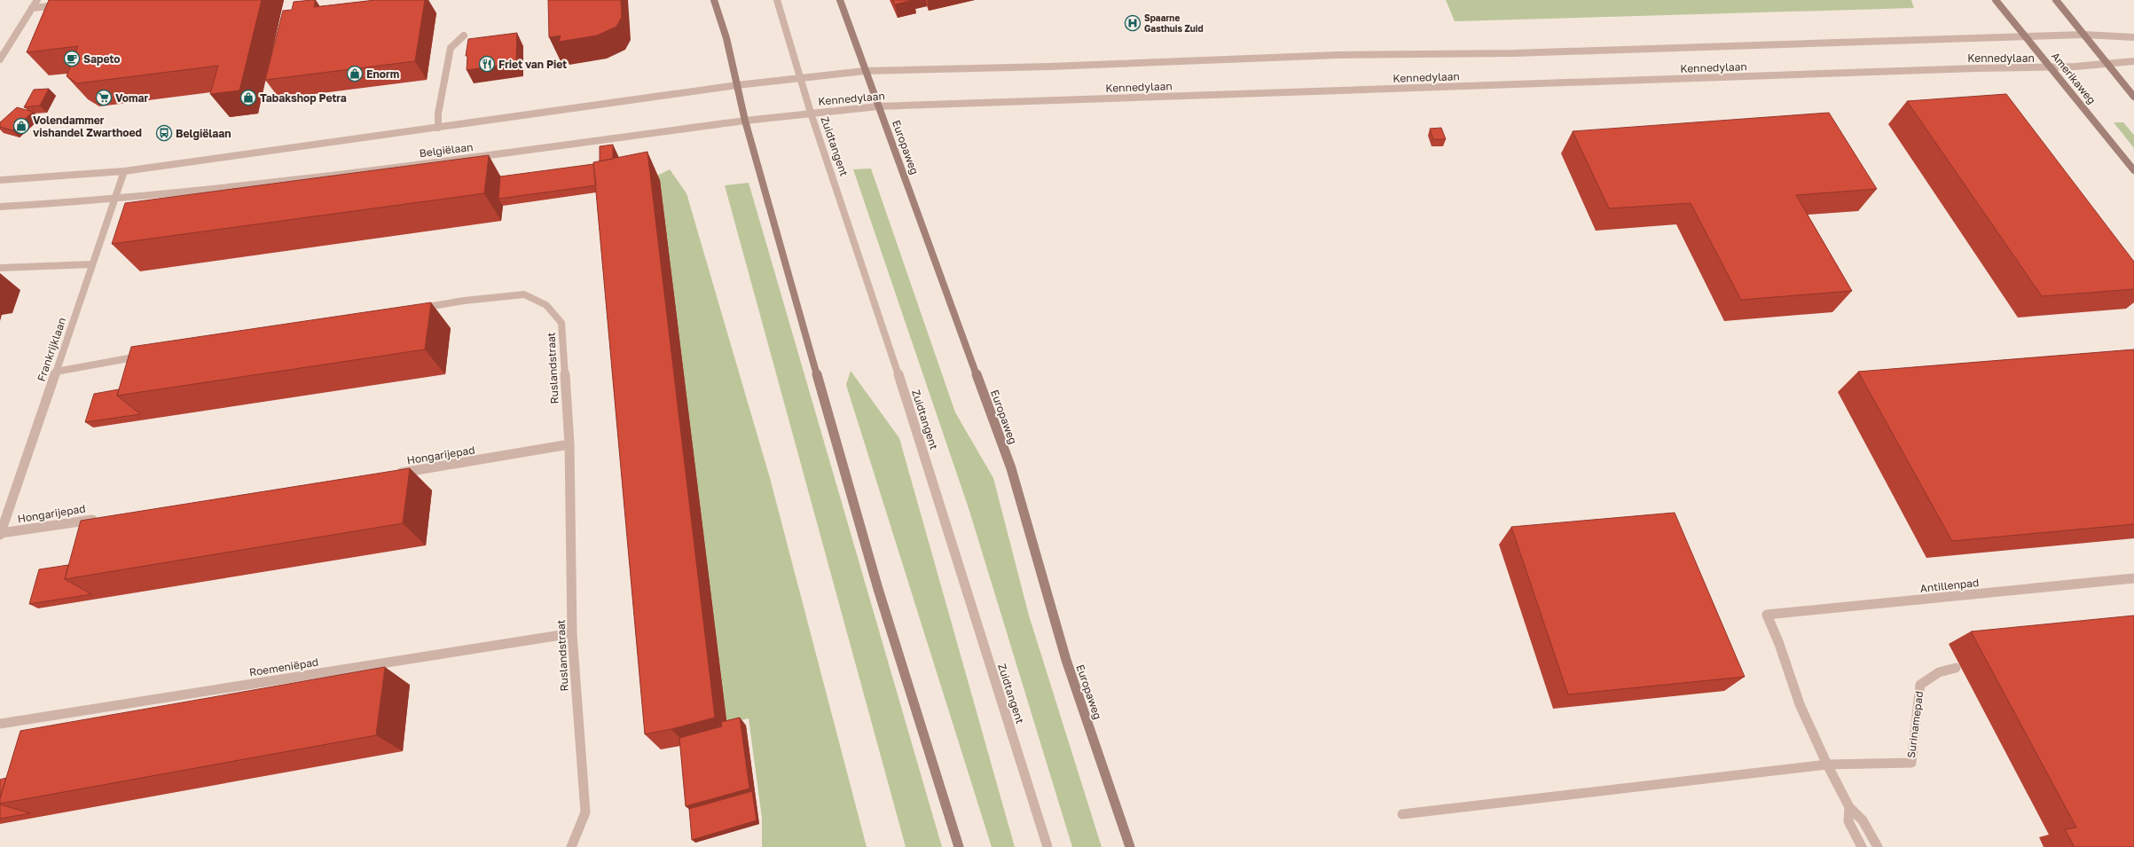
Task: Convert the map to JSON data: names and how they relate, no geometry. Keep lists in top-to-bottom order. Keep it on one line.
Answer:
{"streets":{"main road":["Amerikaweg","Europaweg"],"street":["Kennedylaan","Zuidtangent","Belgiëlaan","Frankrijklaan","Ruslandstraat","Hongarijepad","Antillenpad","Roemeniëpad","Surinamepad"]},"crossings":[["Kennedylaan","Amerikaweg"],["Kennedylaan","Zuidtangent"],["Kennedylaan","Europaweg"],["Kennedylaan","Belgiëlaan"],["Belgiëlaan","Frankrijklaan"],["Frankrijklaan","Hongarijepad"],["Ruslandstraat","Hongarijepad"],["Ruslandstraat","Roemeniëpad"],["Antillenpad","Surinamepad"]],"places":{"hospital":["Spaarne Gasthuis Zuid"],"cafe":["Sapeto"],"restaurant":["Friet van Piet"],"shop":["Enorm","Tabakshop Petra","Volendammer vishandel Zwarthoed"],"supermarket":["Vomar"],"bus stop":["Belgiëlaan"]}}
